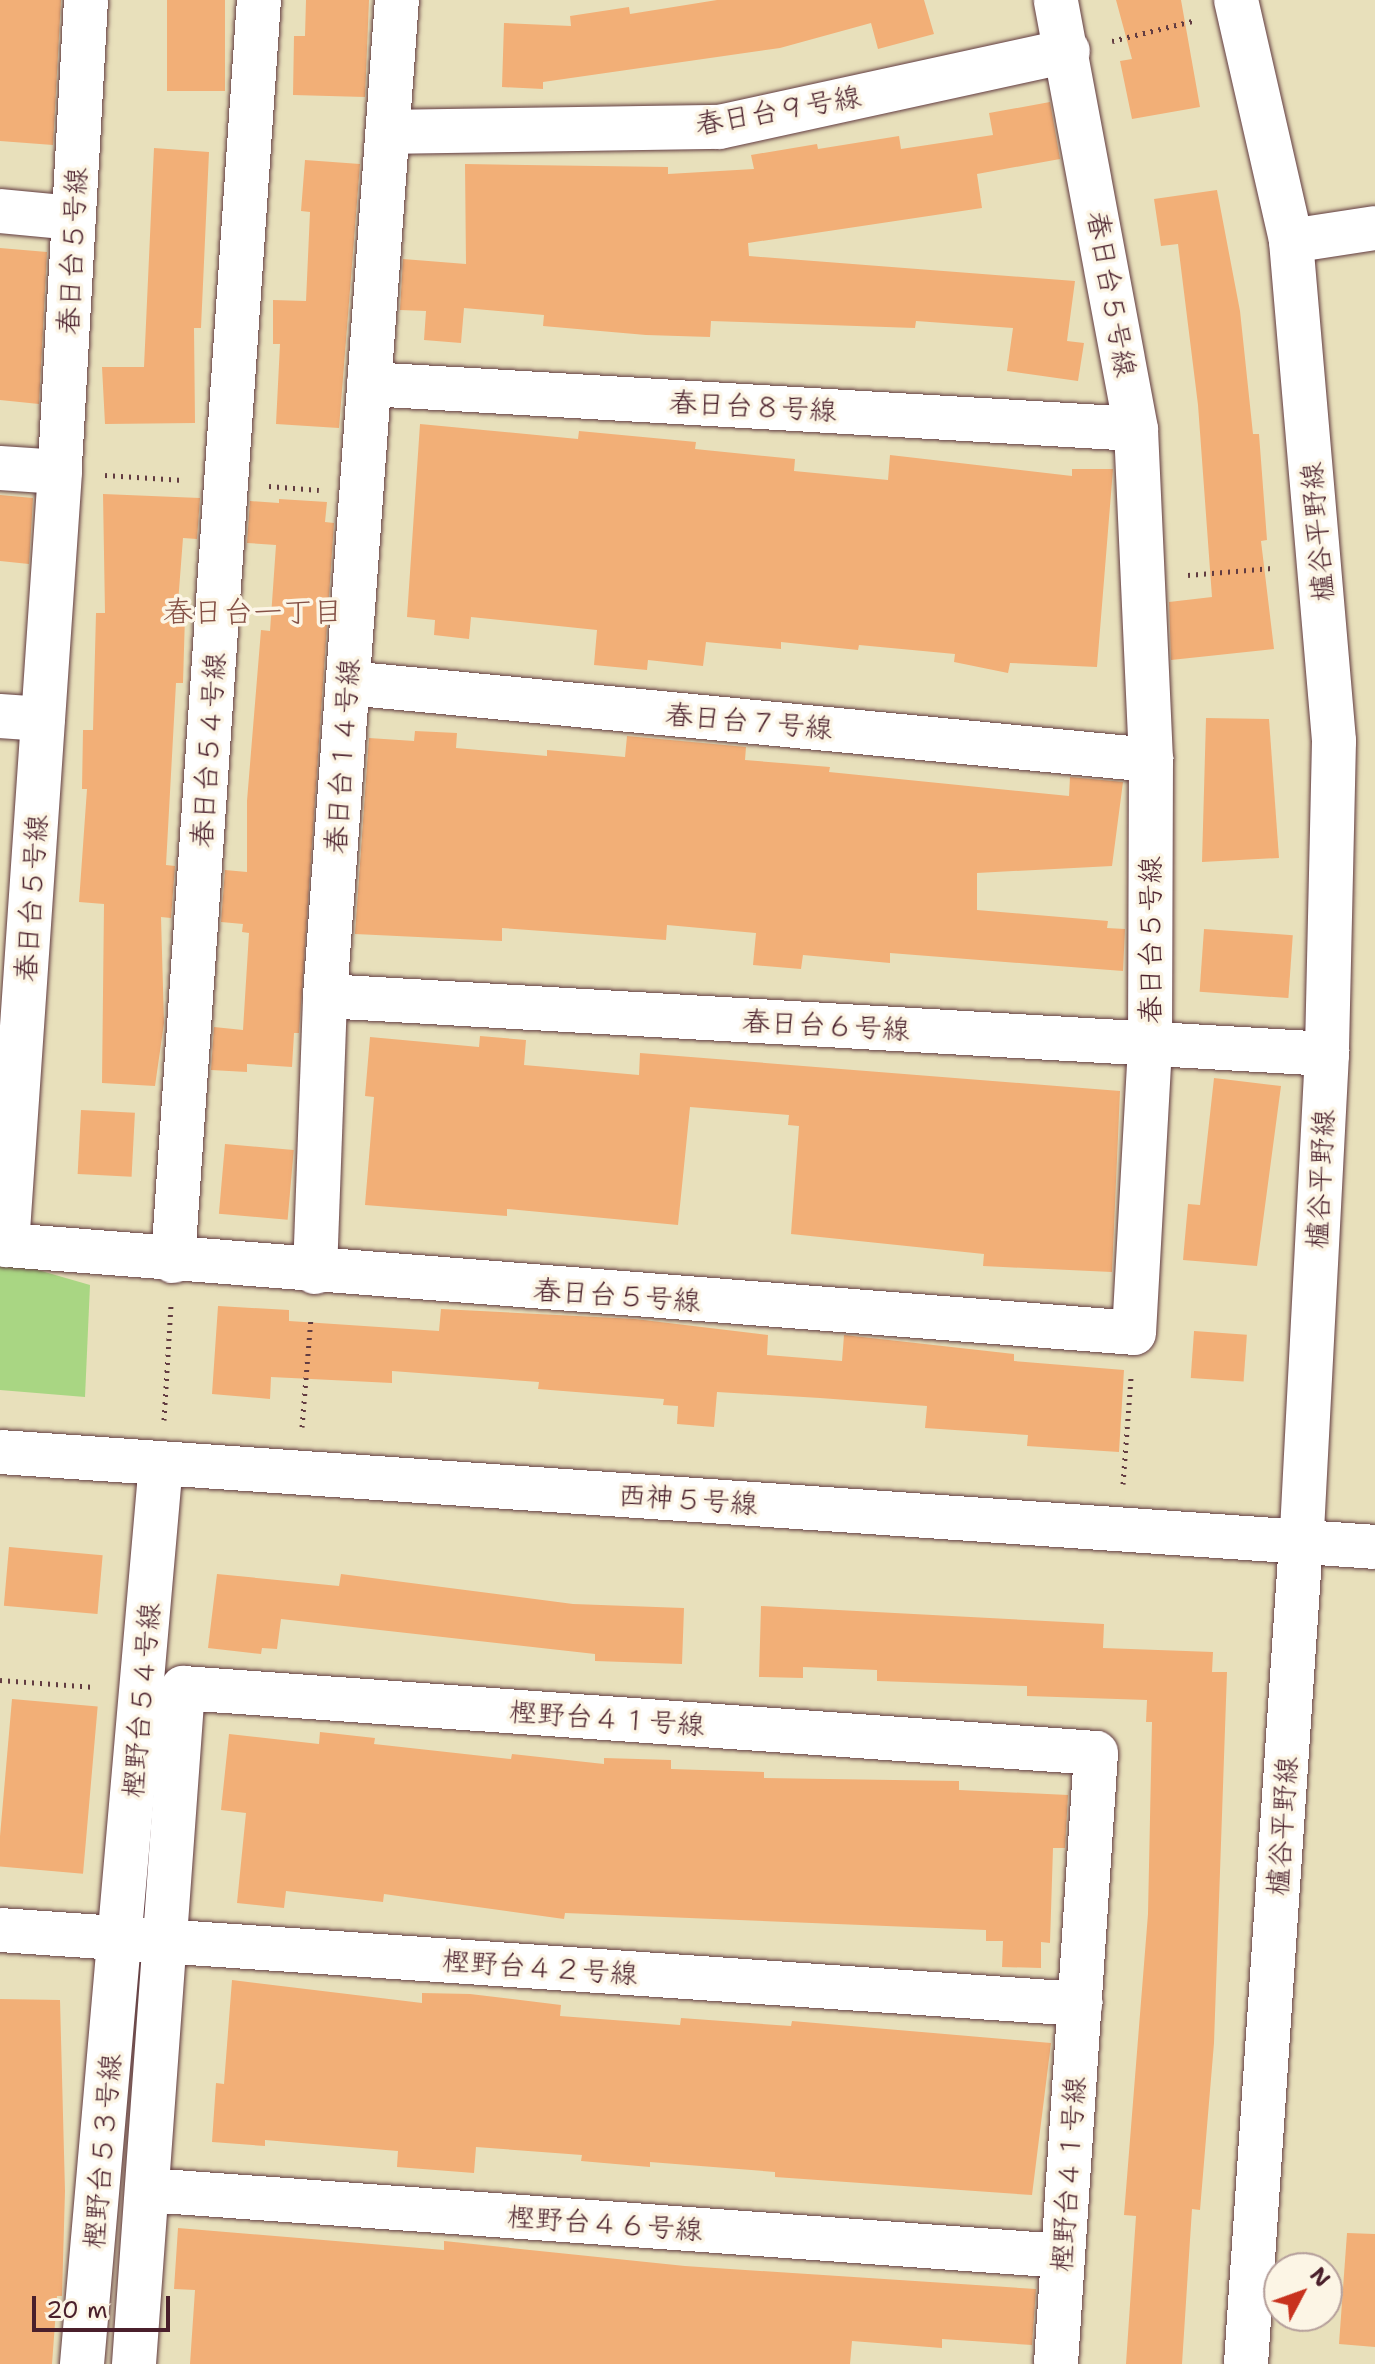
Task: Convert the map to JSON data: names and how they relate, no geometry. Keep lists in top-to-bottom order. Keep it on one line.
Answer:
{"streets":{"street":["春日台９号線","春日台５号線","春日台８号線","櫨谷平野線","春日台７号線","春日台５４号線","春日台１４号線","春日台６号線","西神５号線","樫野台５４号線","樫野台４１号線","樫野台４２号線","樫野台５３号線","樫野台４６号線"]},"crossings":[["春日台９号線","春日台５号線"],["春日台９号線","春日台１４号線"],["春日台５号線","春日台８号線"],["春日台５号線","春日台７号線"],["春日台５号線","春日台５４号線"],["春日台５号線","春日台１４号線"],["春日台５号線","春日台６号線"],["春日台８号線","春日台１４号線"],["櫨谷平野線","春日台６号線"],["櫨谷平野線","西神５号線"],["春日台７号線","春日台１４号線"],["春日台１４号線","春日台６号線"],["西神５号線","樫野台５４号線"],["樫野台５４号線","樫野台４２号線"],["樫野台５４号線","樫野台５３号線"],["樫野台４１号線","樫野台４２号線"],["樫野台４１号線","樫野台４６号線"],["樫野台４２号線","樫野台５３号線"]],"districts":["春日台一丁目"],"scale_bar":"20 m","north":"top right"}
